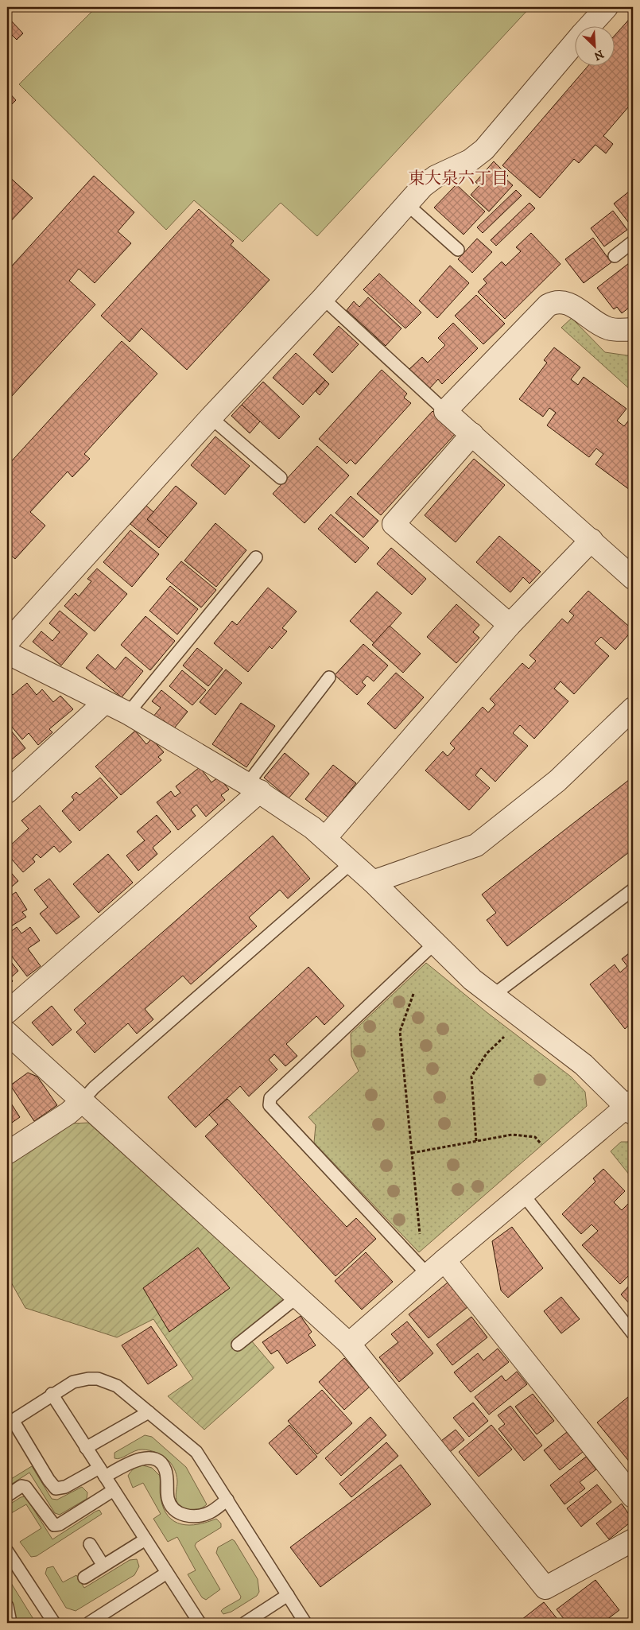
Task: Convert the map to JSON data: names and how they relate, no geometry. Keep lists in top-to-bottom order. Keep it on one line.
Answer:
{"districts":["東大泉六丁目"],"north":"bottom right"}
